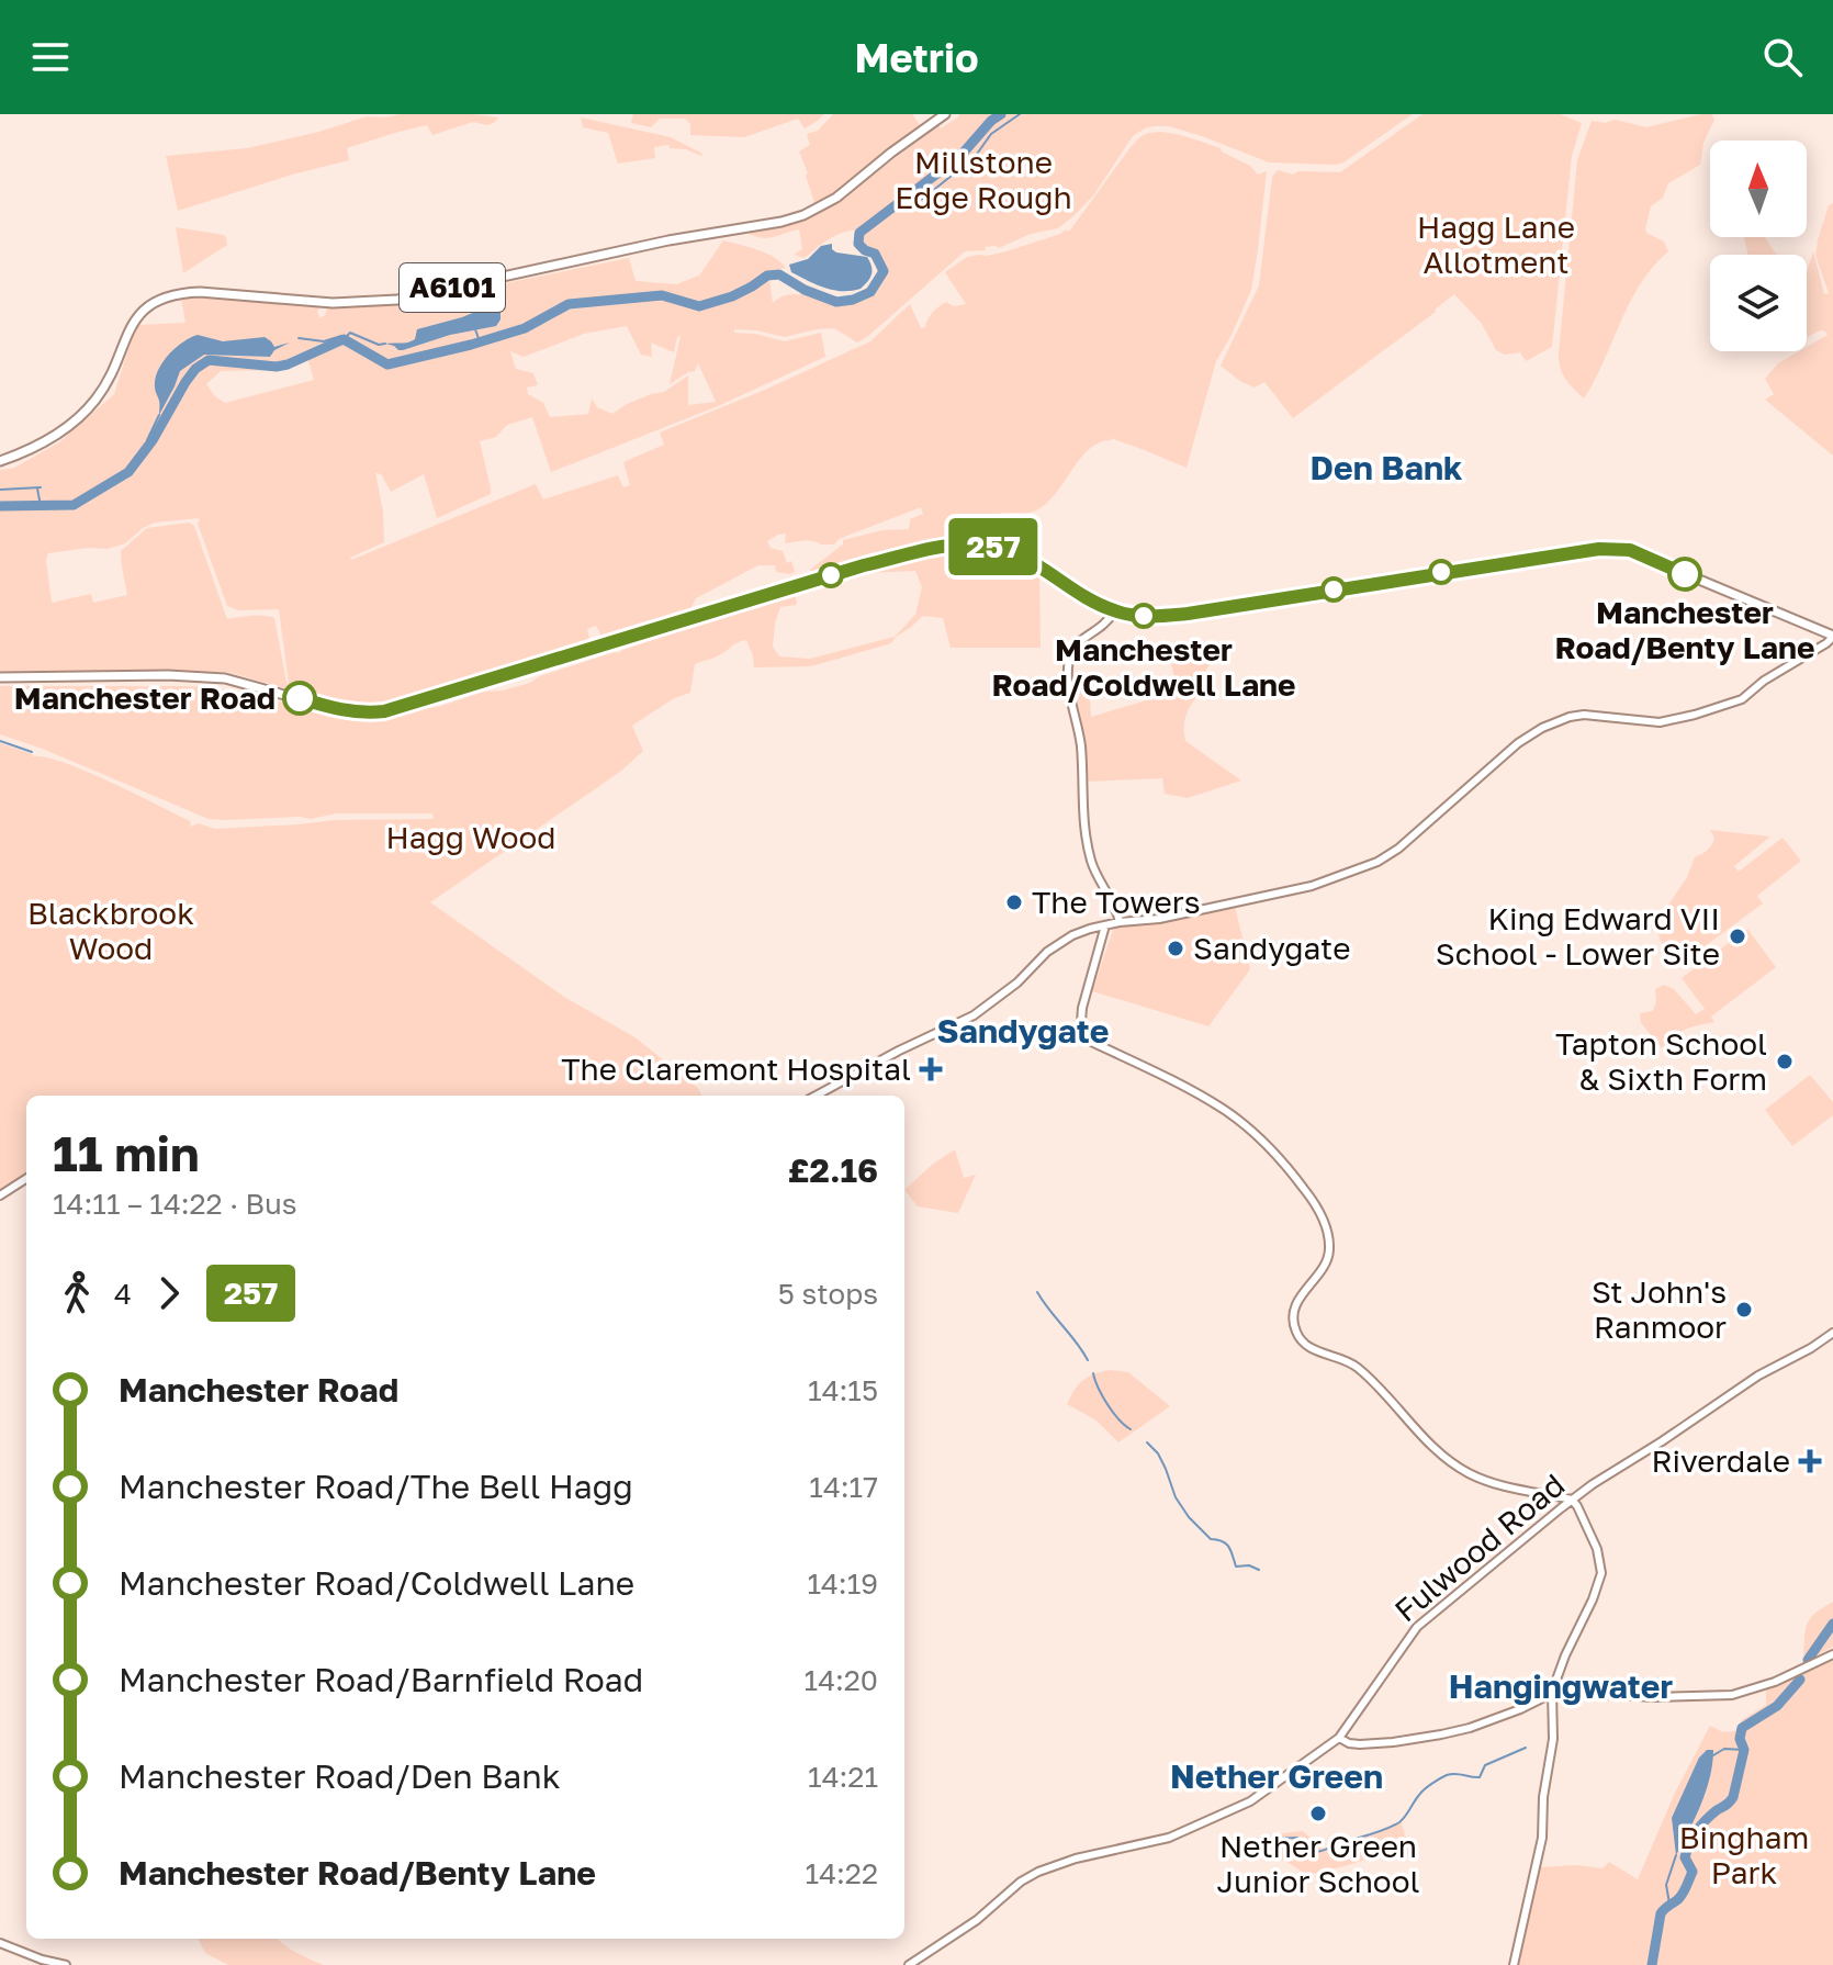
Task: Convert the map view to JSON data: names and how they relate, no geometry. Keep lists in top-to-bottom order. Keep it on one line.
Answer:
{"streets":{"main road":["A6101"],"street":["Fulwood Road"]},"districts":["Den Bank","Sandygate","Hangingwater","Nether Green"],"parks":["Millstone Edge Rough","Hagg Lane Allotment","Hagg Wood","Blackbrook Wood","Bingham Park"],"places":{"other":["Manchester Road/Benty Lane","Manchester Road/Coldwell Lane","Manchester Road","The Towers","King Edward VII School - Lower Site","Sandygate","Tapton School & Sixth Form","St John's Ranmoor","Nether Green Junior School"],"health":["The Claremont Hospital","Riverdale"]},"lines":["bus line 257"],"north":"top","page":{"header":"Metrio","on_map":"257","heading":["11 min","14:11 – 14:22 · Bus","£2.16"],"legs":["4","257","5 stops"],"list":[{"name":"Manchester Road","value":"14:15"},{"name":"Manchester Road/The Bell Hagg","value":"14:17"},{"name":"Manchester Road/Coldwell Lane","value":"14:19"},{"name":"Manchester Road/Barnfield Road","value":"14:20"},{"name":"Manchester Road/Den Bank","value":"14:21"},{"name":"Manchester Road/Benty Lane","value":"14:22"}]}}
